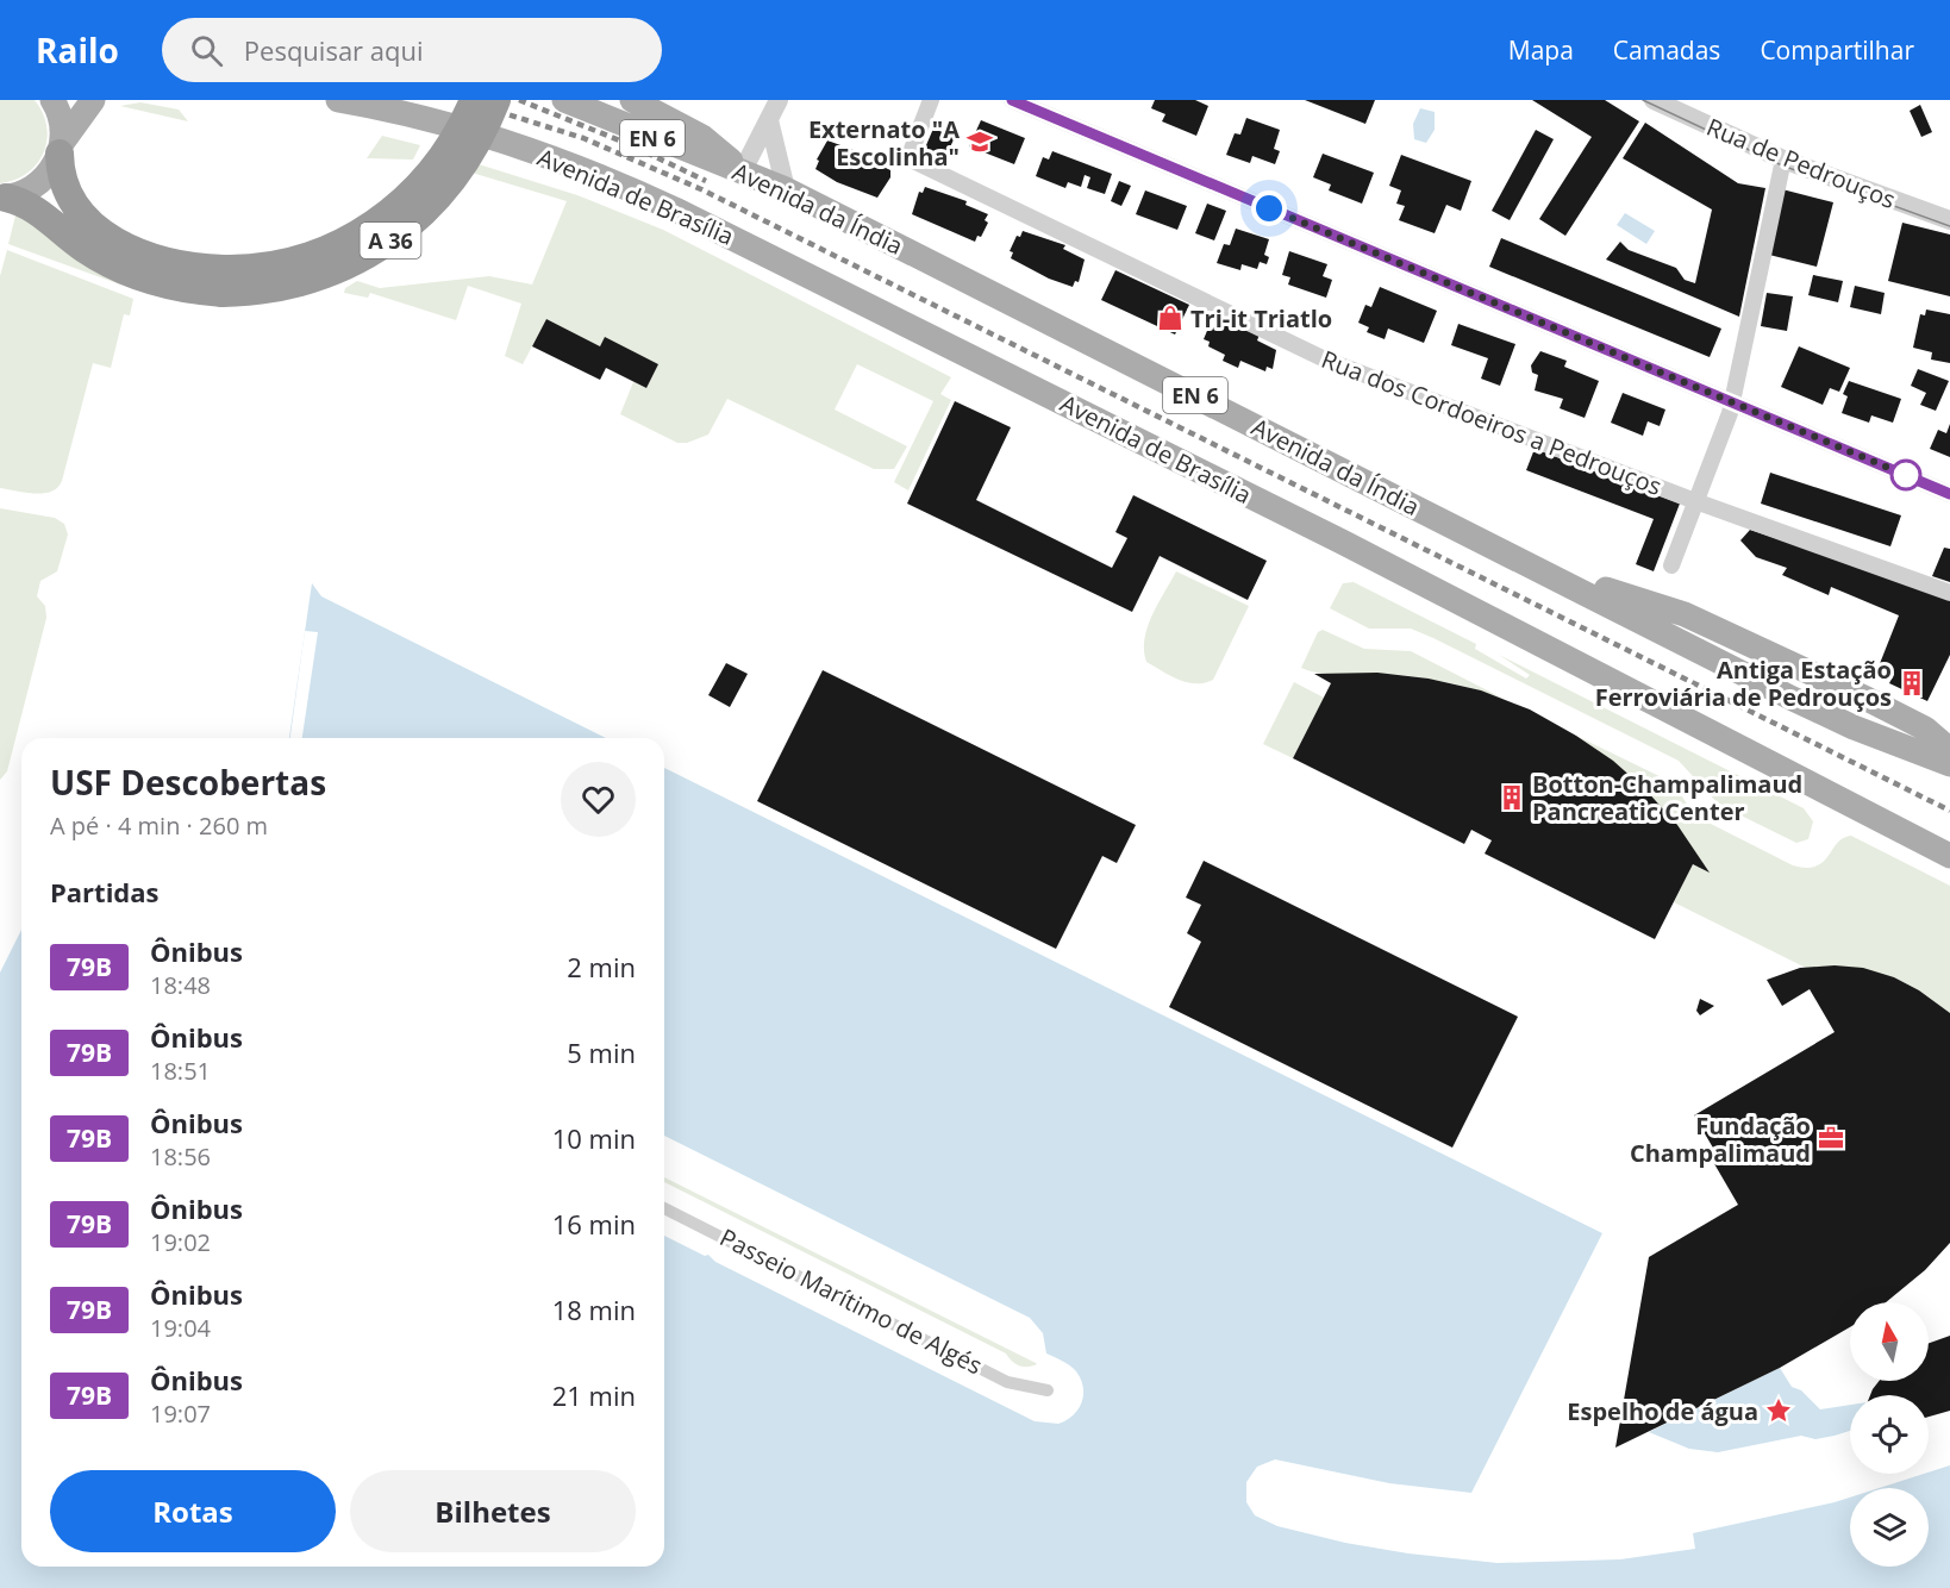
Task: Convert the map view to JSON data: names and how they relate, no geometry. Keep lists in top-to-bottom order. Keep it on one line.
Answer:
{"streets":{"highway":["A 36"],"main road":["EN 6","Avenida de Brasília","Avenida da Índia"],"street":["Rua de Pedrouços","Rua dos Cordoeiros a Pedrouços","Passeio Marítimo de Algés"]},"crossings":[["EN 6","Avenida da Índia"]],"places":{"school or university":["Externato \"A Escolinha\""],"shop":["Tri-it Triatlo"],"building":["Antiga Estação Ferroviária de Pedrouços","Botton-Champalimaud Pancreatic Center"],"office":["Fundação Champalimaud"],"place":["Espelho de água"]},"lines":["bus line 79B"],"north":"top","page":{"header":"Railo","search":"Pesquisar aqui","nav":["Mapa","Camadas","Compartilhar"],"heading":[["USF Descobertas","A pé · 4 min · 260 m"],"Partidas"],"list":[{"mark":"79B","name":"Ônibus","note":"18:48","value":"2 min"},{"mark":"79B","name":"Ônibus","note":"18:51","value":"5 min"},{"mark":"79B","name":"Ônibus","note":"18:56","value":"10 min"},{"mark":"79B","name":"Ônibus","note":"19:02","value":"16 min"},{"mark":"79B","name":"Ônibus","note":"19:04","value":"18 min"},{"mark":"79B","name":"Ônibus","note":"19:07","value":"21 min"}],"buttons":["Rotas","Bilhetes"]}}
